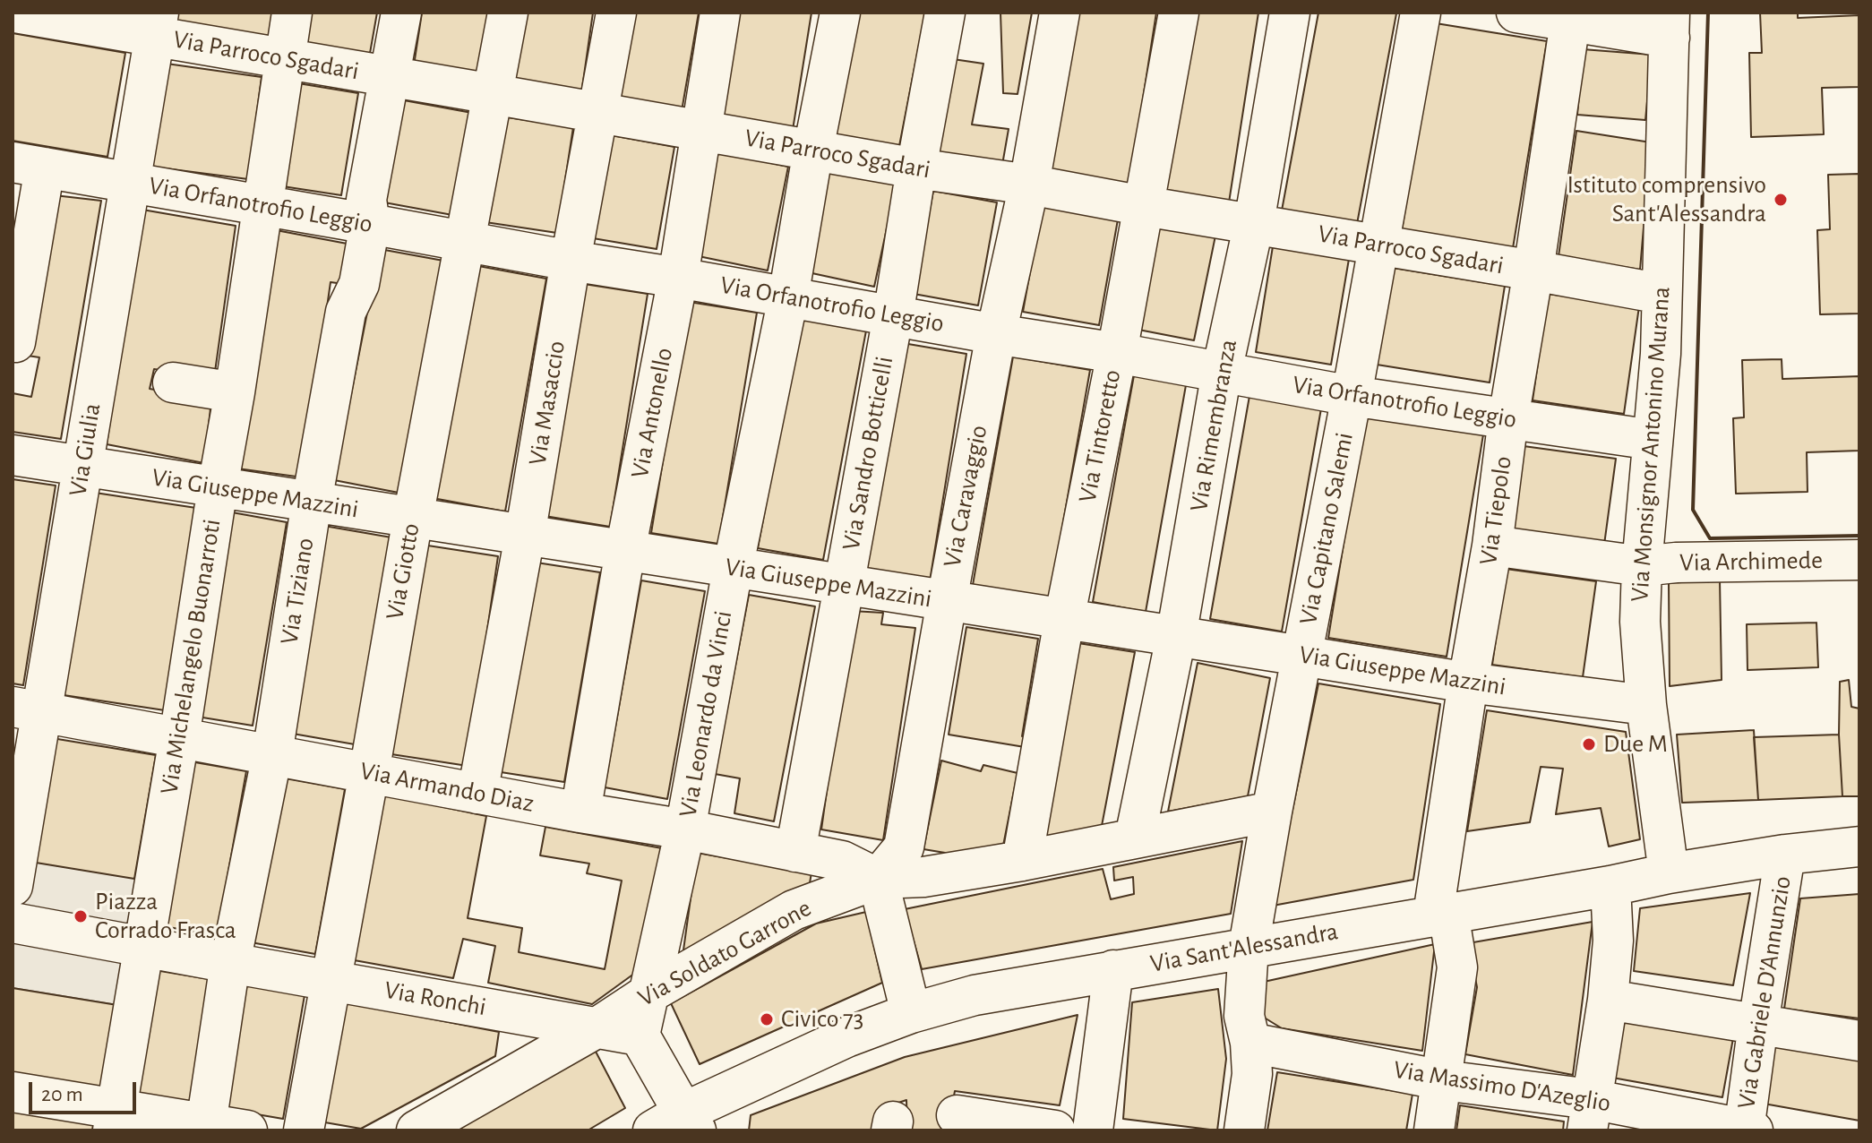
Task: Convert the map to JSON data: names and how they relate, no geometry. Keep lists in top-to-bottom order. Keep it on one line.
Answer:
{"streets":{"street":["Via Parroco Sgadari","Via Orfanotrofio Leggio","Via Masaccio","Via Antonello","Via Rimembranza","Via Tintoretto","Via Monsignor Antonino Murana","Via Giulia","Via Sandro Botticelli","Via Giuseppe Mazzini","Via Caravaggio","Via Tiepolo","Via Capitano Salemi","Via Archimede","Via Giotto","Via Tiziano","Via Michelangelo Buonarroti","Via Leonardo da Vinci","Via Armando Diaz","Via Sant'Alessandra","Via Soldato Garrone","Via Gabriele D'Annunzio","Via Ronchi","Via Massimo D'Azeglio"]},"crossings":[["Via Parroco Sgadari","Via Masaccio"],["Via Parroco Sgadari","Via Antonello"],["Via Parroco Sgadari","Via Rimembranza"],["Via Parroco Sgadari","Via Tintoretto"],["Via Parroco Sgadari","Via Monsignor Antonino Murana"],["Via Parroco Sgadari","Via Giulia"],["Via Parroco Sgadari","Via Sandro Botticelli"],["Via Parroco Sgadari","Via Caravaggio"],["Via Parroco Sgadari","Via Tiepolo"],["Via Parroco Sgadari","Via Capitano Salemi"],["Via Parroco Sgadari","Via Giotto"],["Via Parroco Sgadari","Via Tiziano"],["Via Parroco Sgadari","Via Michelangelo Buonarroti"],["Via Parroco Sgadari","Via Leonardo da Vinci"],["Via Orfanotrofio Leggio","Via Masaccio"],["Via Orfanotrofio Leggio","Via Antonello"],["Via Orfanotrofio Leggio","Via Rimembranza"],["Via Orfanotrofio Leggio","Via Tintoretto"],["Via Orfanotrofio Leggio","Via Monsignor Antonino Murana"],["Via Orfanotrofio Leggio","Via Giulia"],["Via Orfanotrofio Leggio","Via Sandro Botticelli"],["Via Orfanotrofio Leggio","Via Caravaggio"],["Via Orfanotrofio Leggio","Via Tiepolo"],["Via Orfanotrofio Leggio","Via Capitano Salemi"],["Via Orfanotrofio Leggio","Via Giotto"],["Via Orfanotrofio Leggio","Via Tiziano"],["Via Orfanotrofio Leggio","Via Michelangelo Buonarroti"],["Via Orfanotrofio Leggio","Via Leonardo da Vinci"],["Via Masaccio","Via Giuseppe Mazzini"],["Via Masaccio","Via Armando Diaz"],["Via Antonello","Via Giuseppe Mazzini"],["Via Antonello","Via Armando Diaz"],["Via Rimembranza","Via Giuseppe Mazzini"],["Via Rimembranza","Via Soldato Garrone"],["Via Tintoretto","Via Giuseppe Mazzini"],["Via Tintoretto","Via Soldato Garrone"],["Via Monsignor Antonino Murana","Via Giuseppe Mazzini"],["Via Monsignor Antonino Murana","Via Archimede"],["Via Monsignor Antonino Murana","Via Sant'Alessandra"],["Via Giulia","Via Giuseppe Mazzini"],["Via Giulia","Via Armando Diaz"],["Via Sandro Botticelli","Via Giuseppe Mazzini"],["Via Sandro Botticelli","Via Armando Diaz"],["Via Giuseppe Mazzini","Via Caravaggio"],["Via Giuseppe Mazzini","Via Tiepolo"],["Via Giuseppe Mazzini","Via Capitano Salemi"],["Via Giuseppe Mazzini","Via Giotto"],["Via Giuseppe Mazzini","Via Tiziano"],["Via Giuseppe Mazzini","Via Michelangelo Buonarroti"],["Via Giuseppe Mazzini","Via Leonardo da Vinci"],["Via Caravaggio","Via Armando Diaz"],["Via Caravaggio","Via Soldato Garrone"],["Via Tiepolo","Via Archimede"],["Via Tiepolo","Via Sant'Alessandra"],["Via Tiepolo","Via Massimo D'Azeglio"],["Via Capitano Salemi","Via Sant'Alessandra"],["Via Capitano Salemi","Via Soldato Garrone"],["Via Capitano Salemi","Via Massimo D'Azeglio"],["Via Giotto","Via Armando Diaz"],["Via Giotto","Via Ronchi"],["Via Tiziano","Via Armando Diaz"],["Via Tiziano","Via Ronchi"],["Via Michelangelo Buonarroti","Via Armando Diaz"],["Via Michelangelo Buonarroti","Via Ronchi"],["Via Leonardo da Vinci","Via Armando Diaz"],["Via Leonardo da Vinci","Via Soldato Garrone"],["Via Leonardo da Vinci","Via Ronchi"],["Via Armando Diaz","Via Soldato Garrone"],["Via Sant'Alessandra","Via Gabriele D'Annunzio"],["Via Soldato Garrone","Via Ronchi"],["Via Gabriele D'Annunzio","Via Massimo D'Azeglio"]],"places":["Istituto comprensivo Sant'Alessandra","Due M","Piazza Corrado Frasca","Civico 73"],"scale_bar":"20 m"}
